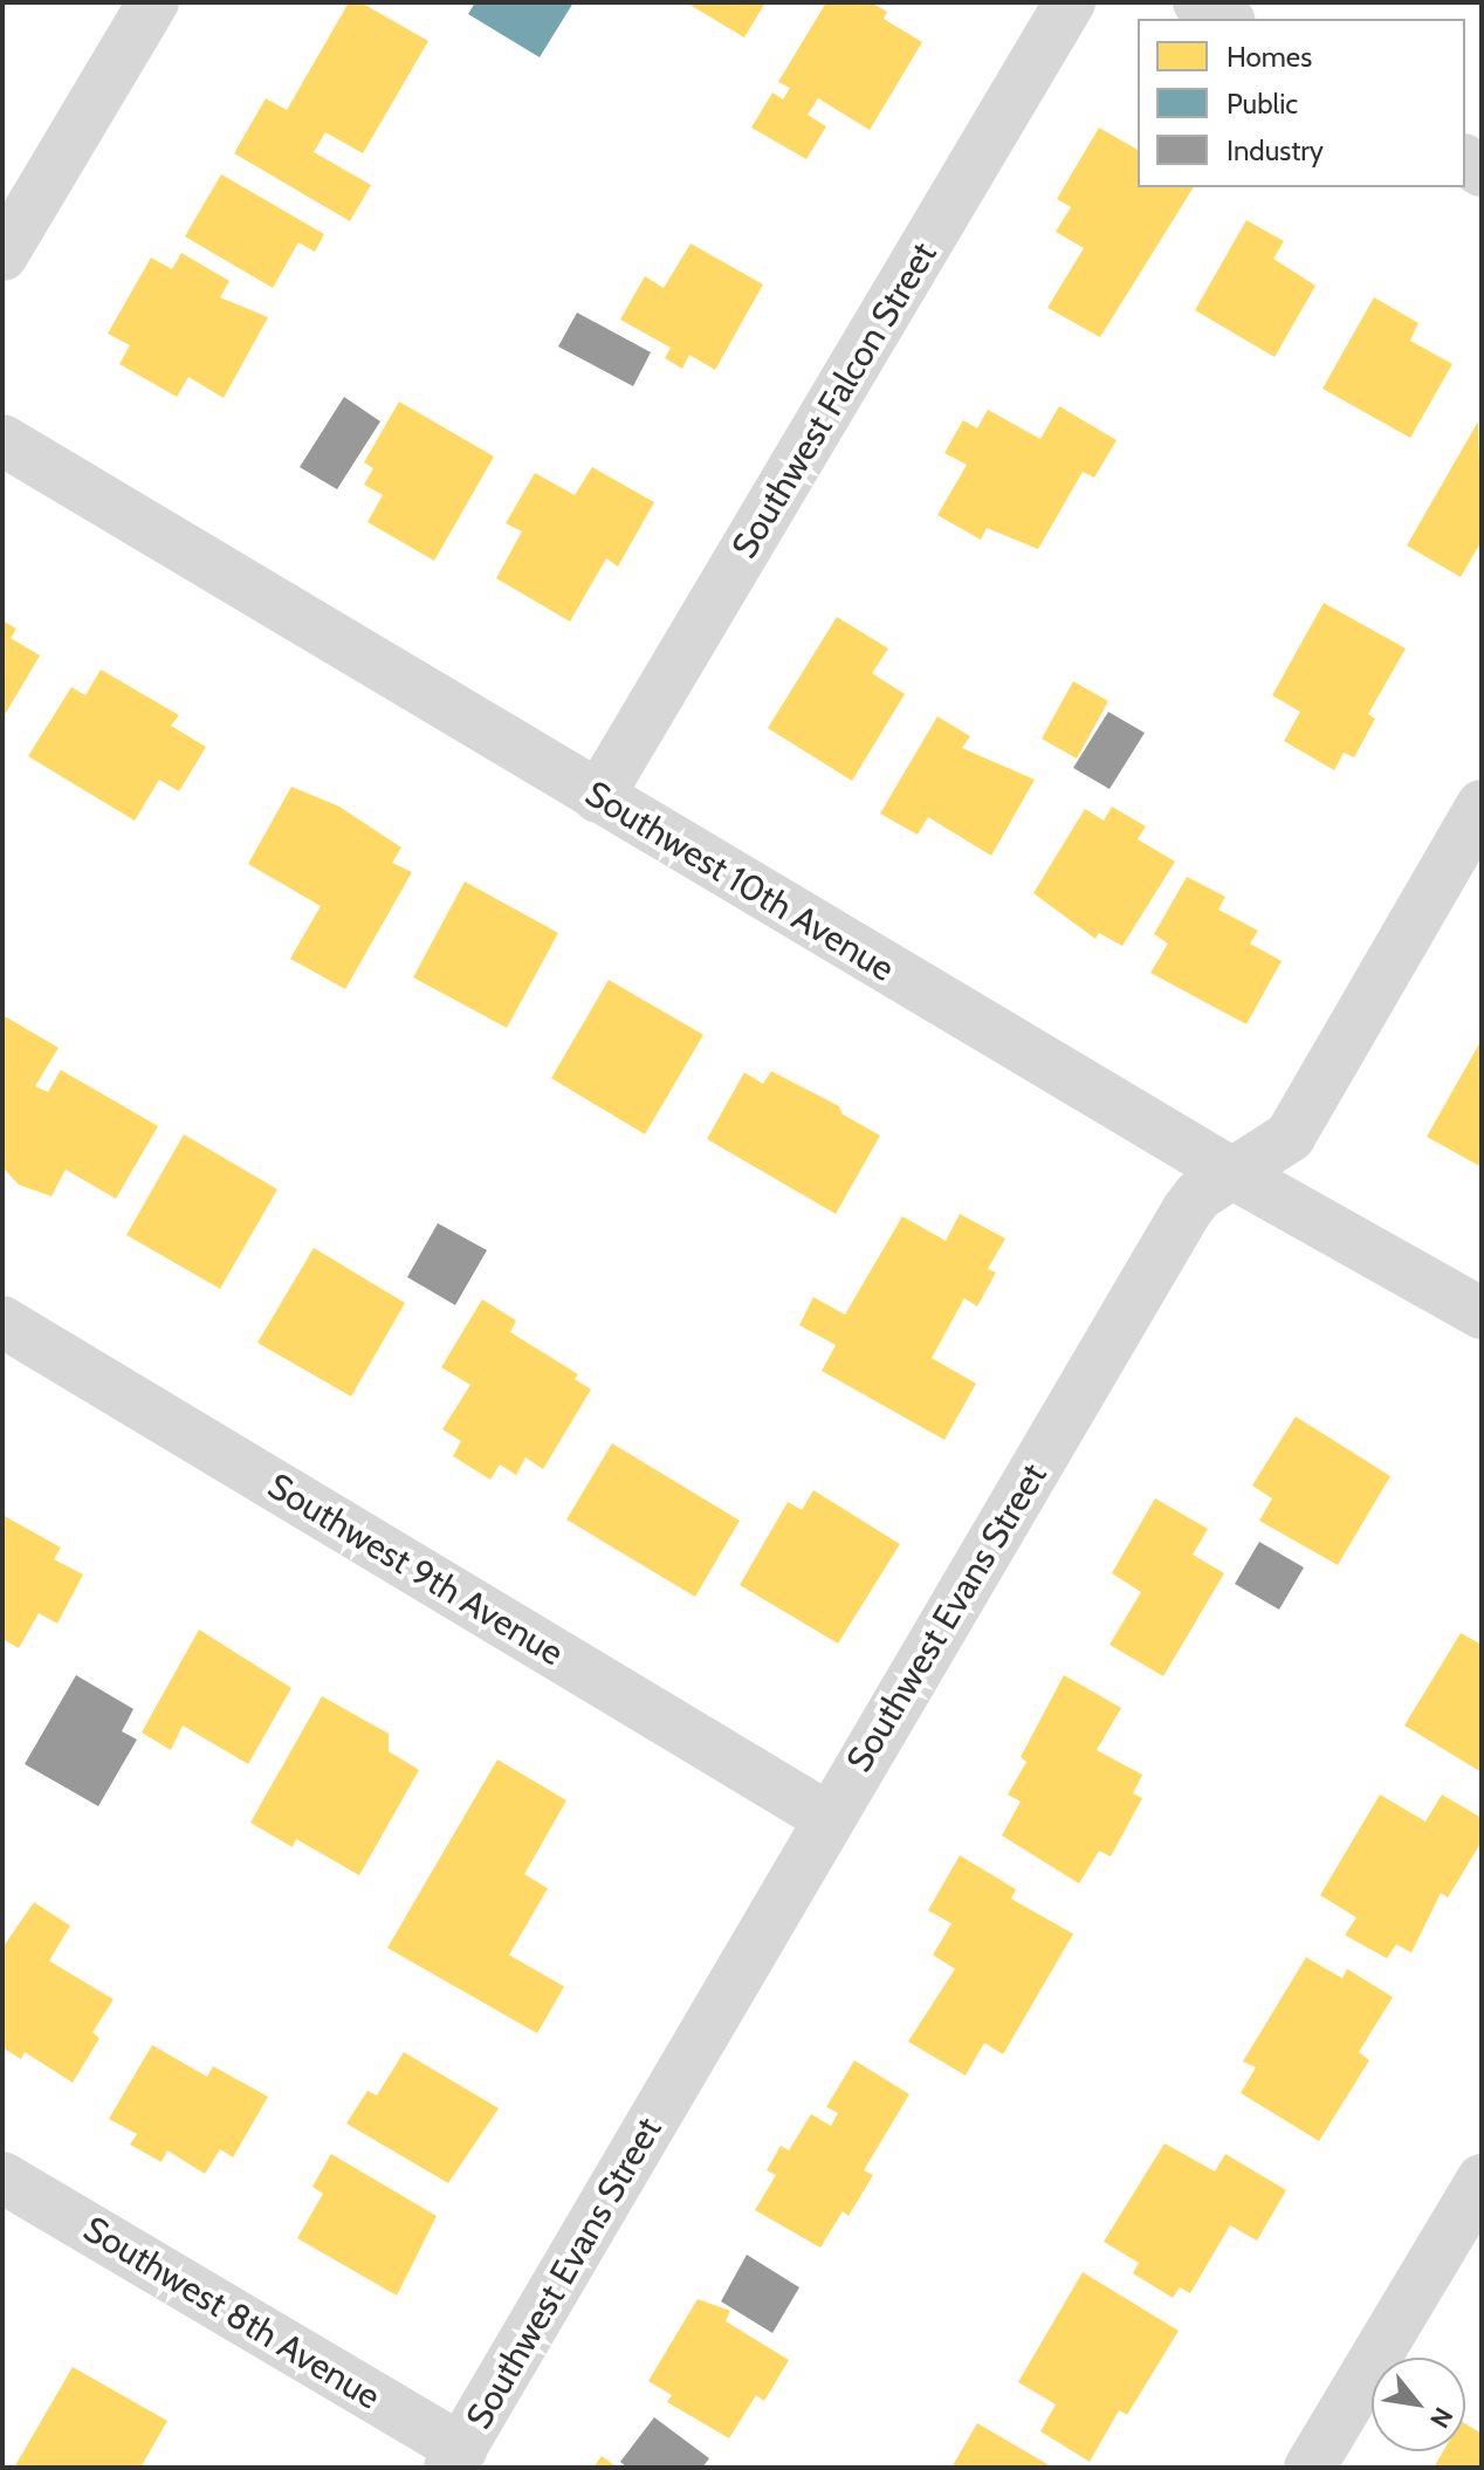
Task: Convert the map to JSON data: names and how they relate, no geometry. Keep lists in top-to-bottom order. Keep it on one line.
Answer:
{"streets":{"street":["Southwest Falcon Street","Southwest 10th Avenue","Southwest 9th Avenue","Southwest Evans Street","Southwest 8th Avenue"]},"crossings":[["Southwest Falcon Street","Southwest 10th Avenue"],["Southwest 10th Avenue","Southwest Evans Street"],["Southwest 9th Avenue","Southwest Evans Street"],["Southwest Evans Street","Southwest 8th Avenue"]],"legend":["Homes","Public","Industry"],"north":"bottom right"}
